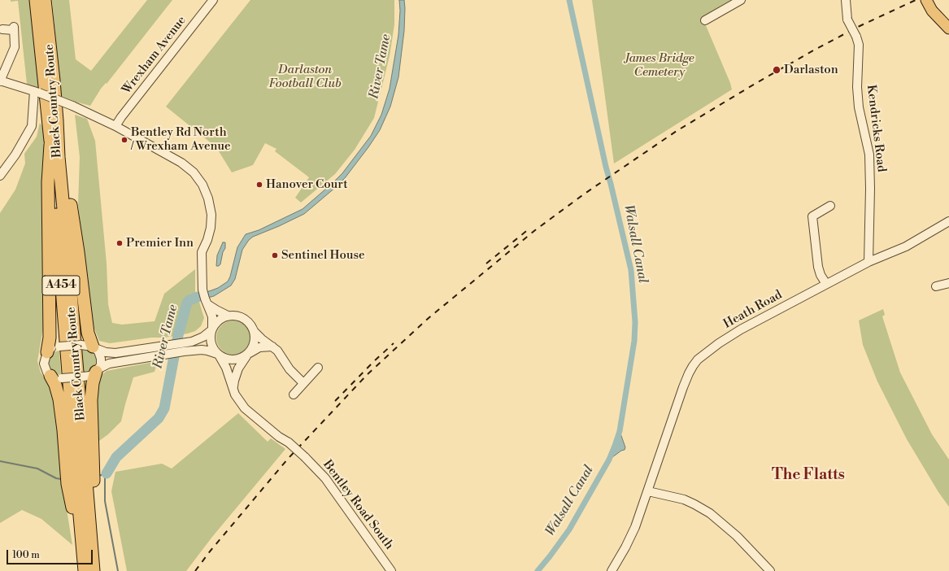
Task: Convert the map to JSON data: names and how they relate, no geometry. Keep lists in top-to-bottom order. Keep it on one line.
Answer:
{"streets":{"highway":["Black Country Route","A454"],"street":["Wrexham Avenue","Kendricks Road","Heath Road","Bentley Road South"]},"crossings":[["Kendricks Road","Heath Road"]],"districts":["The Flatts"],"water":["River Tame","Walsall Canal"],"parks":["James Bridge Cemetery","Darlaston Football Club"],"places":["Darlaston","Bentley Rd North / Wrexham Avenue","Hanover Court","Premier Inn","Sentinel House"],"scale_bar":"100 m"}
